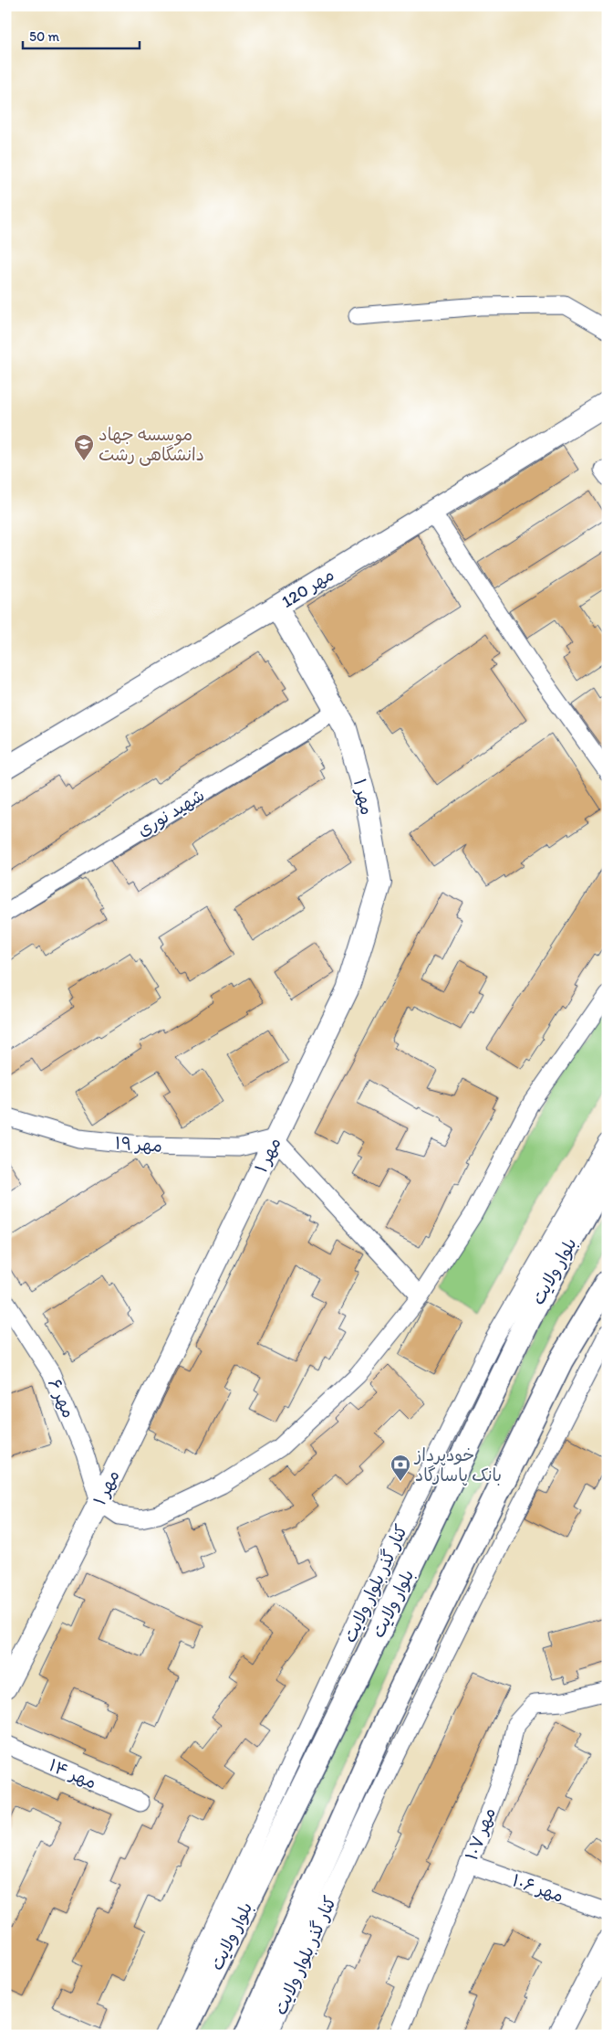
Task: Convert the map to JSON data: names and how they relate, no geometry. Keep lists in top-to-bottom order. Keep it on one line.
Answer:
{"streets":{"main road":["بلوار ولایت"],"street":["مهر 120","مهر ۱","شهید نوری","مهر ۱۹","مهر ۶","کنار گذر بلوار ولایت","مهر ۱۴","مهر ۱۰۷","مهر ۱۰۶"]},"crossings":[["مهر 120","مهر ۱"],["مهر ۱","شهید نوری"],["مهر ۱","مهر ۱۹"],["مهر ۱","مهر ۶"],["مهر ۱۰۷","مهر ۱۰۶"]],"places":{"school or university":["موسسه جهاد دانشگاهی رشت"],"bank":["خودپرداز بانک پاسارگاد"]},"scale_bar":"50 m"}
